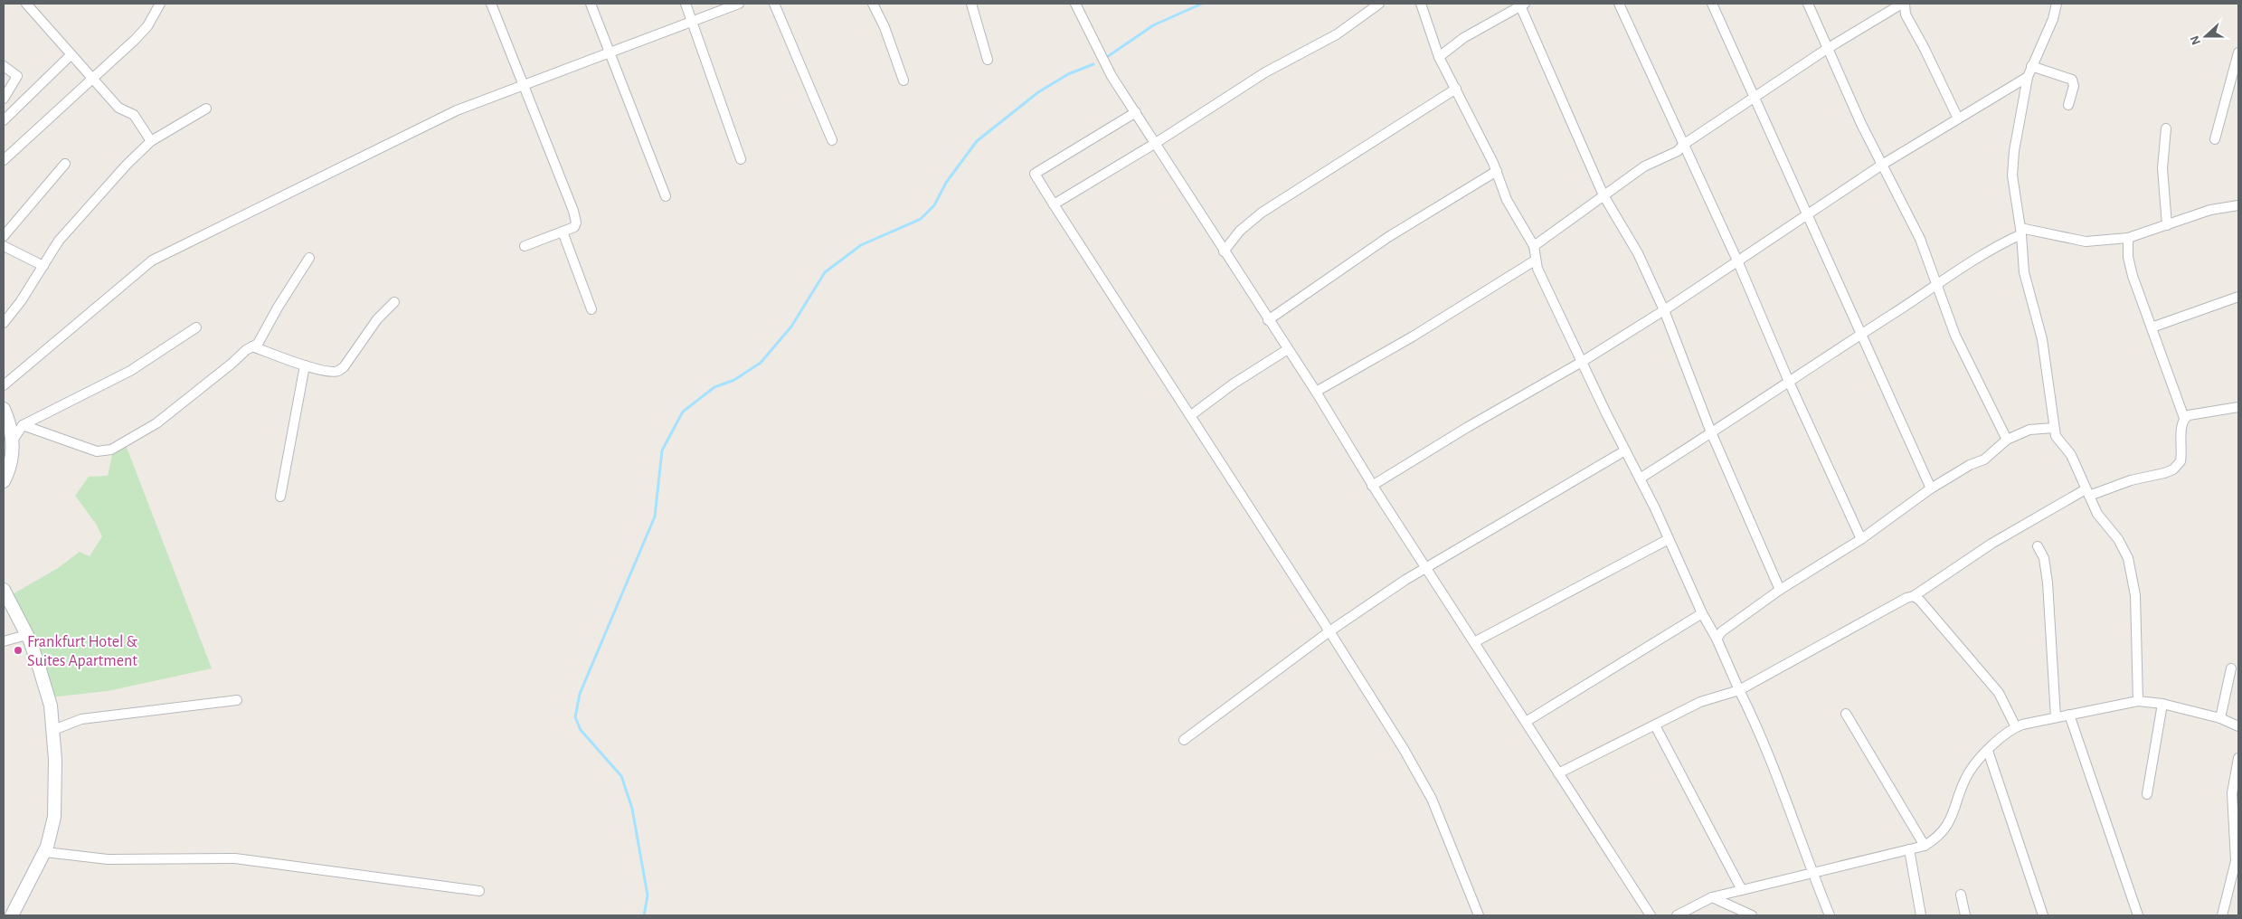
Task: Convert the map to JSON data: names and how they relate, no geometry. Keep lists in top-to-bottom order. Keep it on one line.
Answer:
{"places":["Frankfurt Hotel & Suites Apartment"],"north":"left"}
